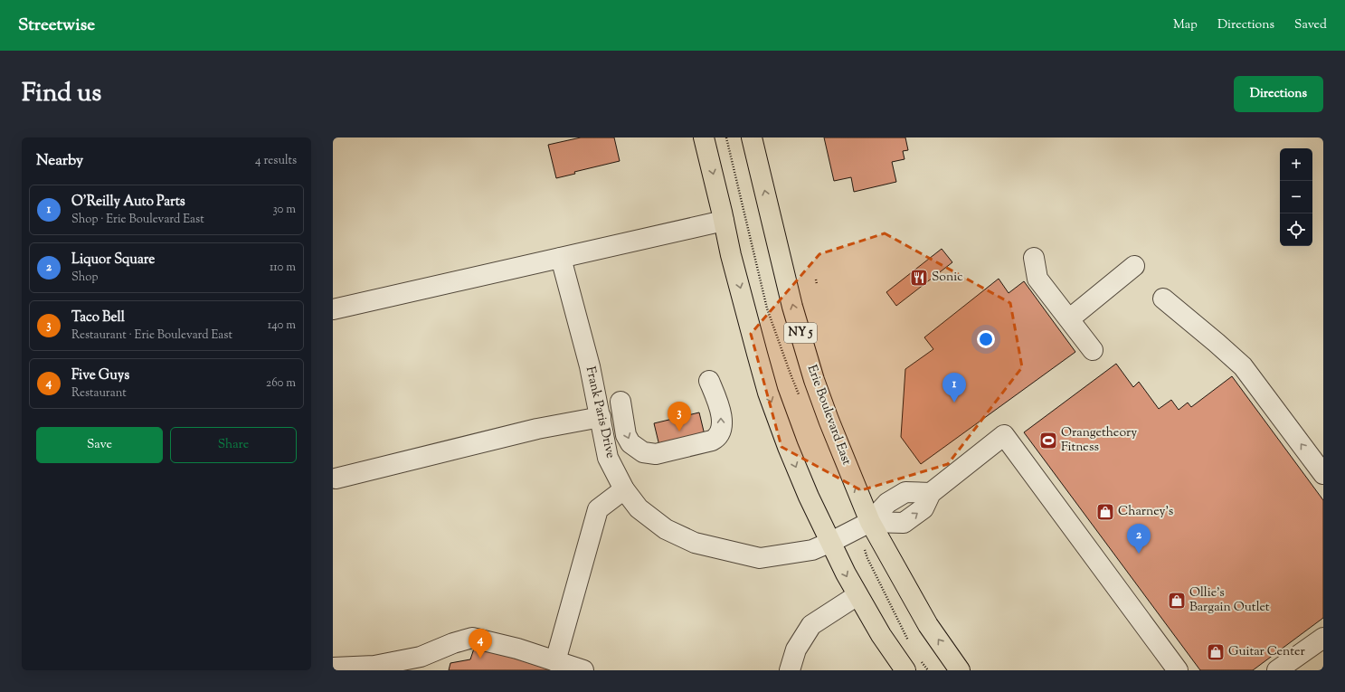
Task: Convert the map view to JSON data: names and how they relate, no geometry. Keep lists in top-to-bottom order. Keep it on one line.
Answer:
{"streets":{"main road":["NY 5","Erie Boulevard East"],"street":["Frank Paris Drive"]},"crossings":[["Frank Paris Drive","Erie Boulevard East"]],"places":{"restaurant":["Sonic"],"sports":["Orangetheory Fitness"],"shop":["Charney's","Ollie's Bargain Outlet","Guitar Center"]},"page":{"header":"Streetwise","nav":["Map","Directions","Saved"],"title":"Find us","buttons":["Directions",["Save","Share"]],"heading":["Nearby","4 results"],"map_buttons":["+","−"],"list":[{"mark":"1","name":"O'Reilly Auto Parts","note":"Shop · Erie Boulevard East","value":"30 m"},{"mark":"2","name":"Liquor Square","note":"Shop","value":"110 m"},{"mark":"3","name":"Taco Bell","note":"Restaurant · Erie Boulevard East","value":"140 m"},{"mark":"4","name":"Five Guys","note":"Restaurant","value":"260 m"}],"pins":["1","3","2","4"]}}
